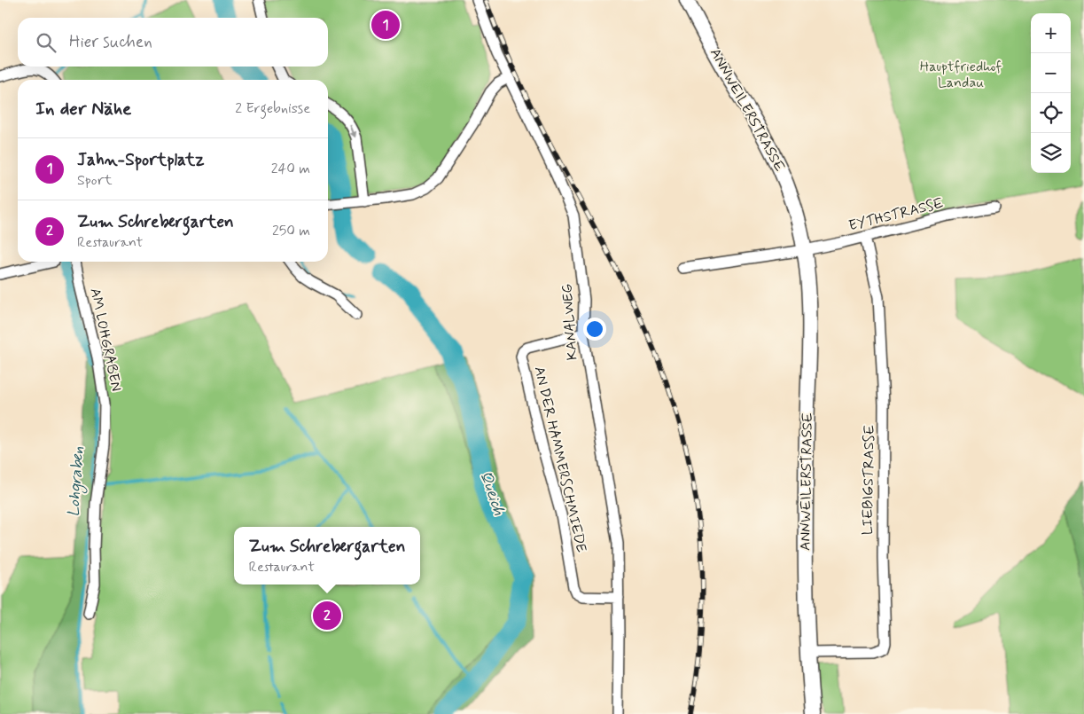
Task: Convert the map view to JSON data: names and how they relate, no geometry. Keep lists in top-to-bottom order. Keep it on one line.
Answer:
{"streets":{"street":["ANNWEILERSTRASSE","EYTHSTRASSE","KANALWEG","AM LOHGRABEN","AN DER HAMMERSCHMIEDE","LIEBIGSTRASSE"]},"crossings":[["ANNWEILERSTRASSE","EYTHSTRASSE"],["ANNWEILERSTRASSE","LIEBIGSTRASSE"],["EYTHSTRASSE","LIEBIGSTRASSE"],["KANALWEG","AN DER HAMMERSCHMIEDE"]],"water":["Lohgraben","Queich"],"parks":["Hauptfriedhof Landau"],"page":{"pins":["1","2"],"map_buttons":["+","−"],"search":"Hier suchen","heading":["In der Nähe","2 Ergebnisse"],"list":[{"mark":"1","name":"Jahn-Sportplatz","note":"Sport","value":"240 m"},{"mark":"2","name":"Zum Schrebergarten","note":"Restaurant","value":"250 m"}],"popup":["Zum Schrebergarten","Restaurant"]}}
